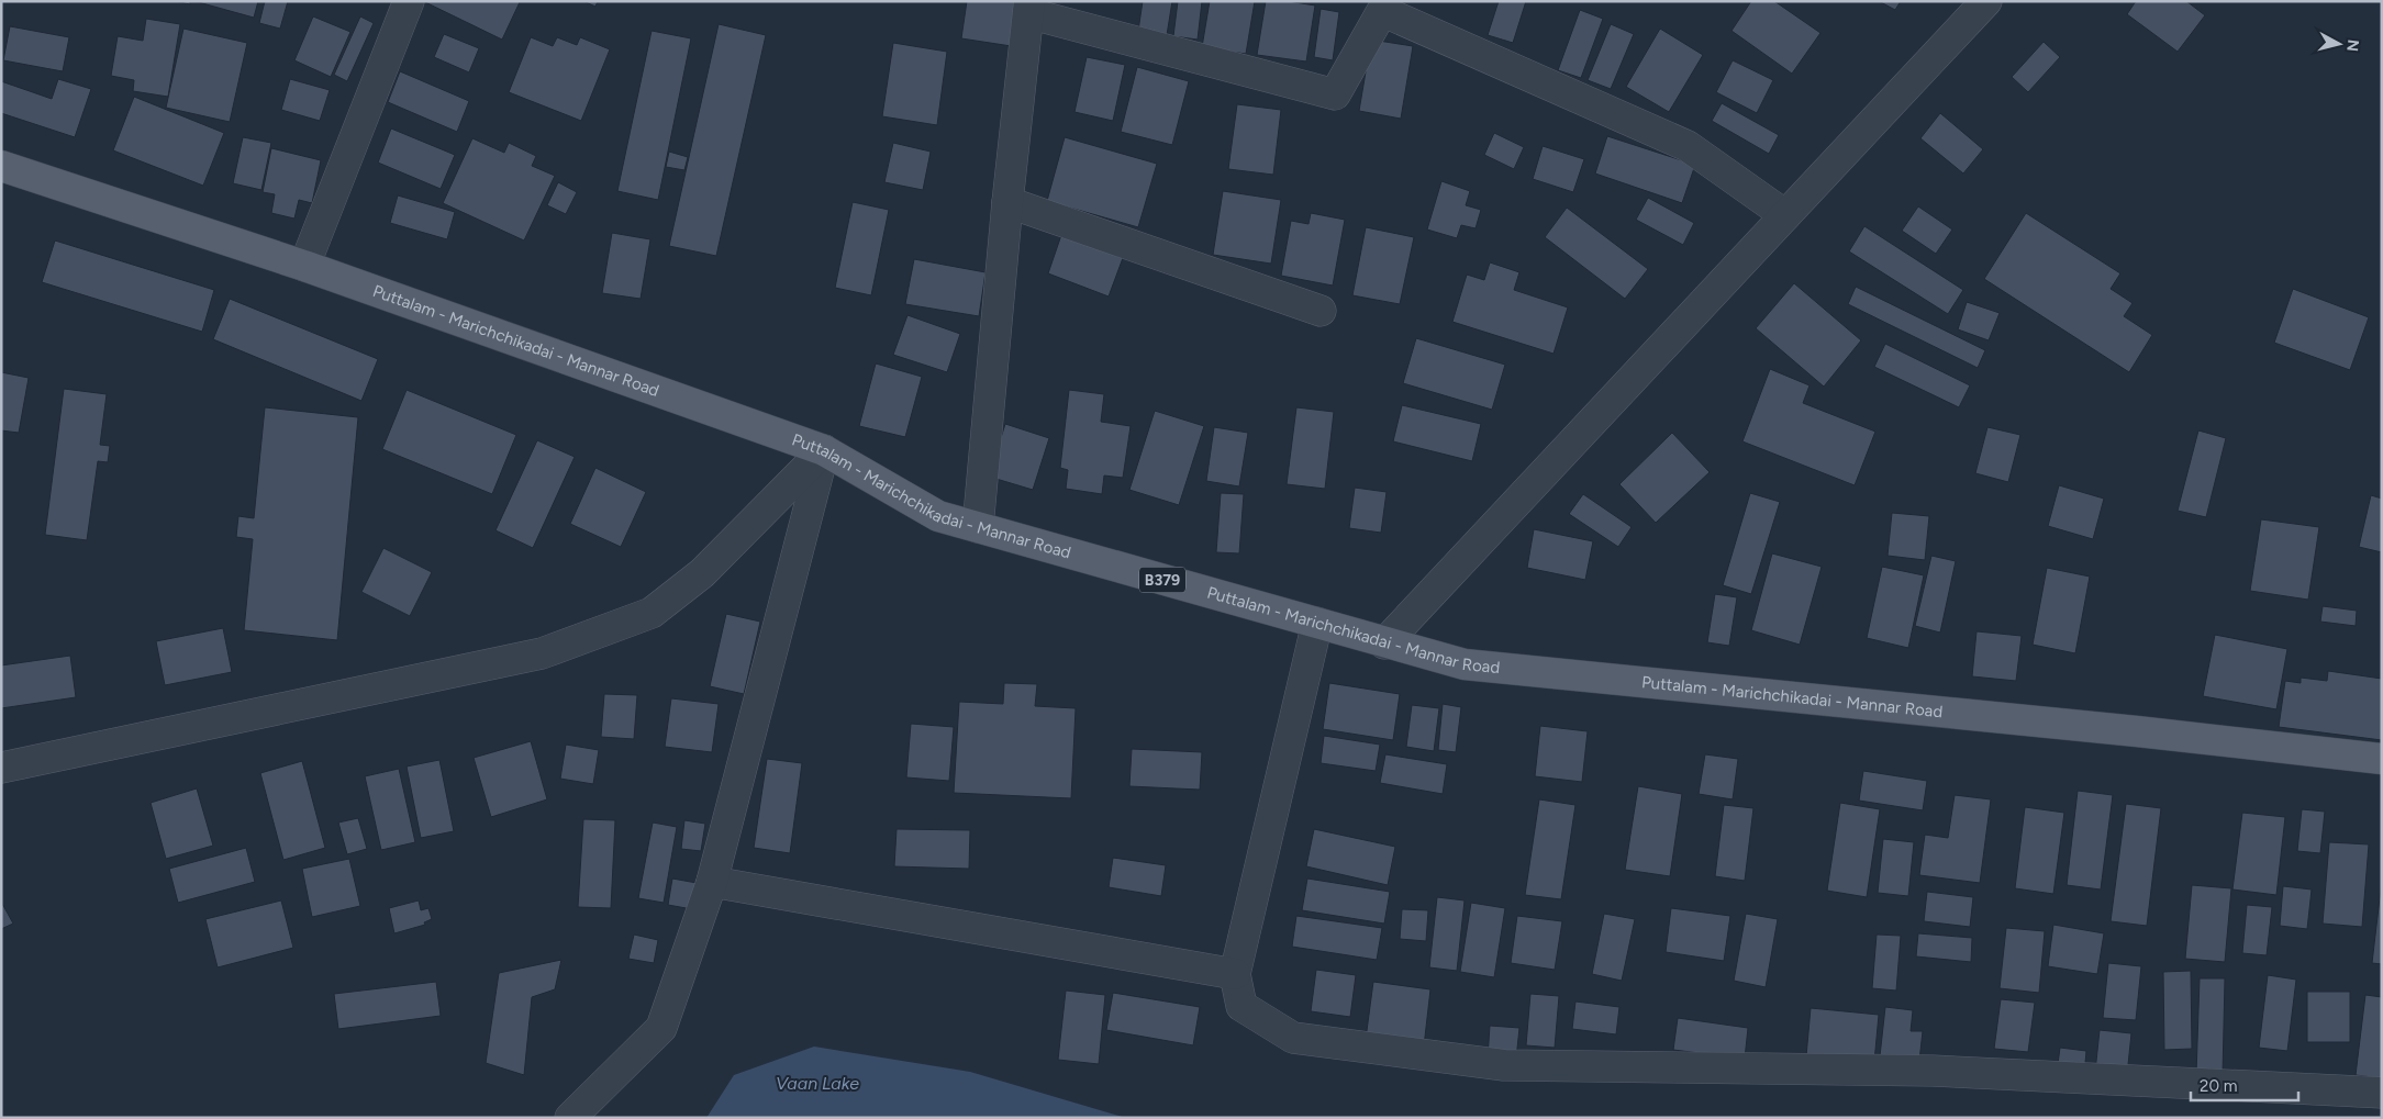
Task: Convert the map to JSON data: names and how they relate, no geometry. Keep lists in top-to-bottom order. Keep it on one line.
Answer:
{"streets":{"main road":["Puttalam - Marichchikadai - Mannar Road","B379"]},"water":["Vaan Lake"],"scale_bar":"20 m","north":"right"}
